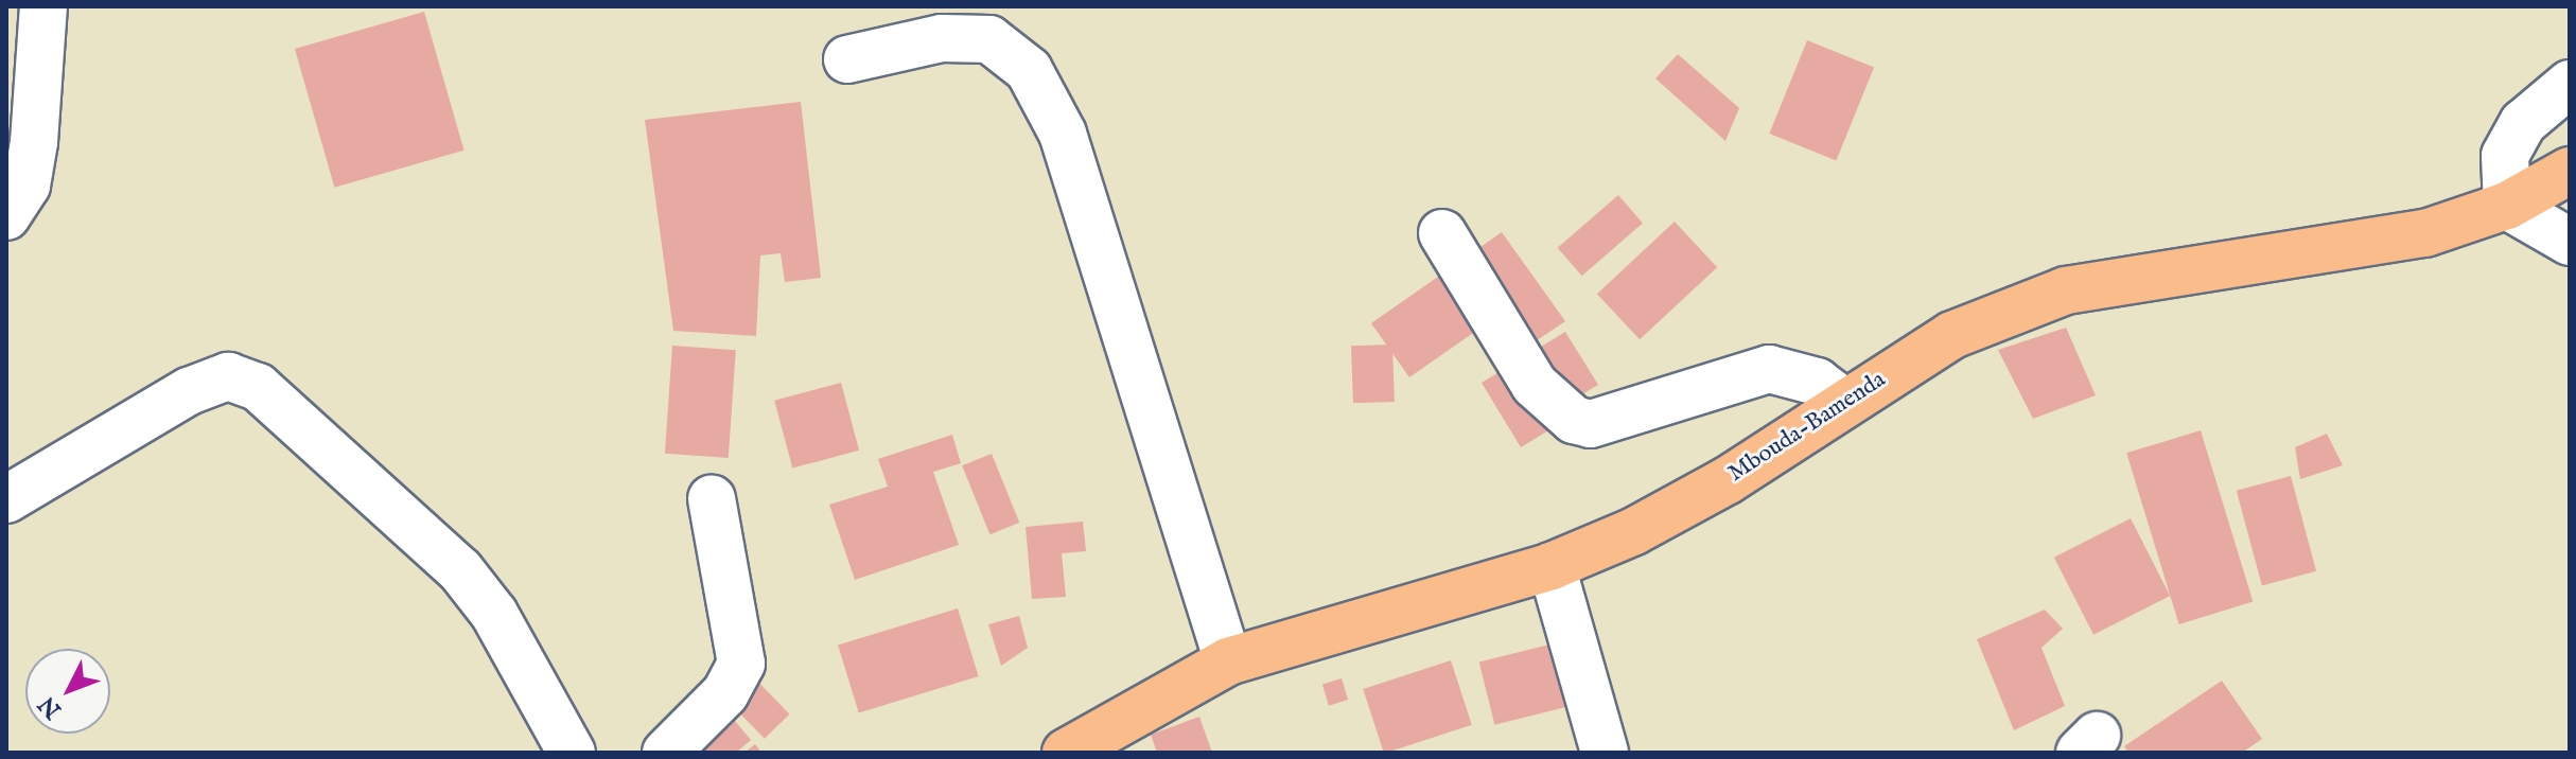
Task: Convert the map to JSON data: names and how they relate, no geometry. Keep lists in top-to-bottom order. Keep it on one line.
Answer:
{"streets":{"highway":["Mbouda-Bamenda"]},"north":"bottom left"}
